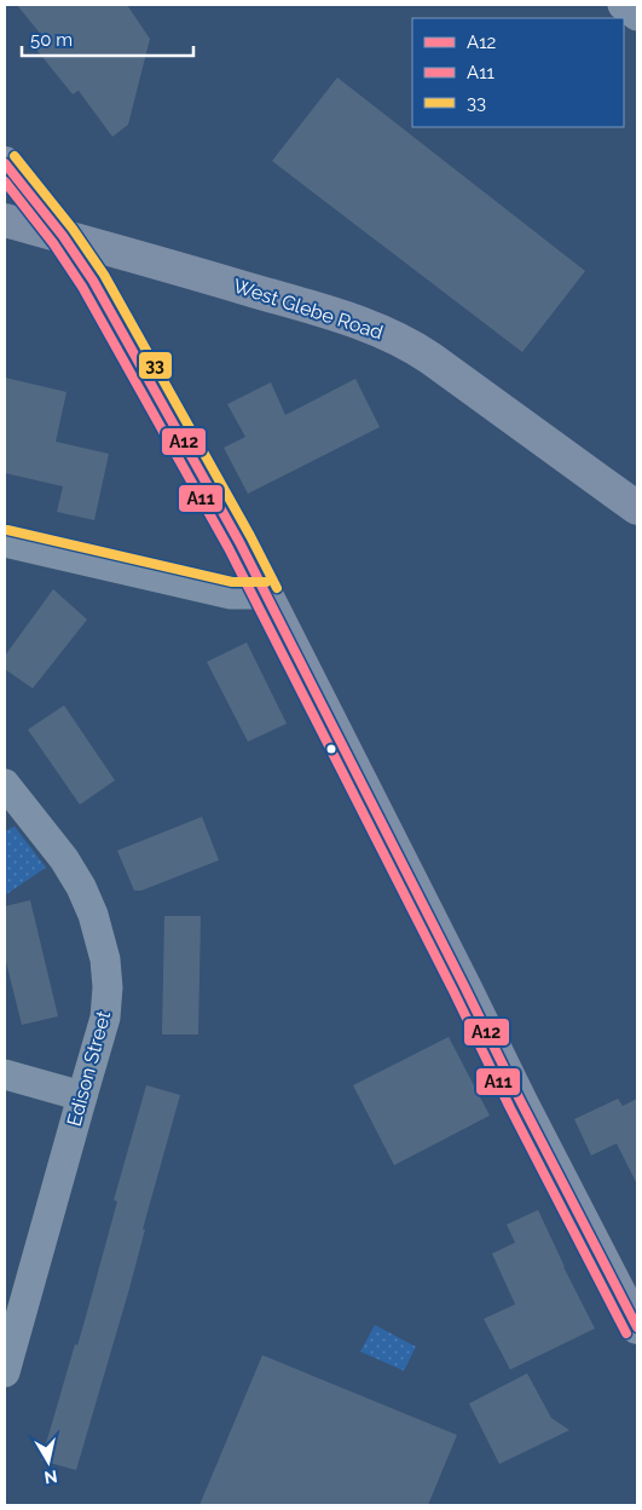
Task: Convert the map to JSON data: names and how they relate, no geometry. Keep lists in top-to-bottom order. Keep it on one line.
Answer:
{"streets":{"main road":["West Glebe Road"],"street":["Edison Street"]},"lines":["transit line 33","transit line A12","transit line A11"],"legend":["A12","A11","33"],"scale_bar":"50 m","north":"bottom"}
